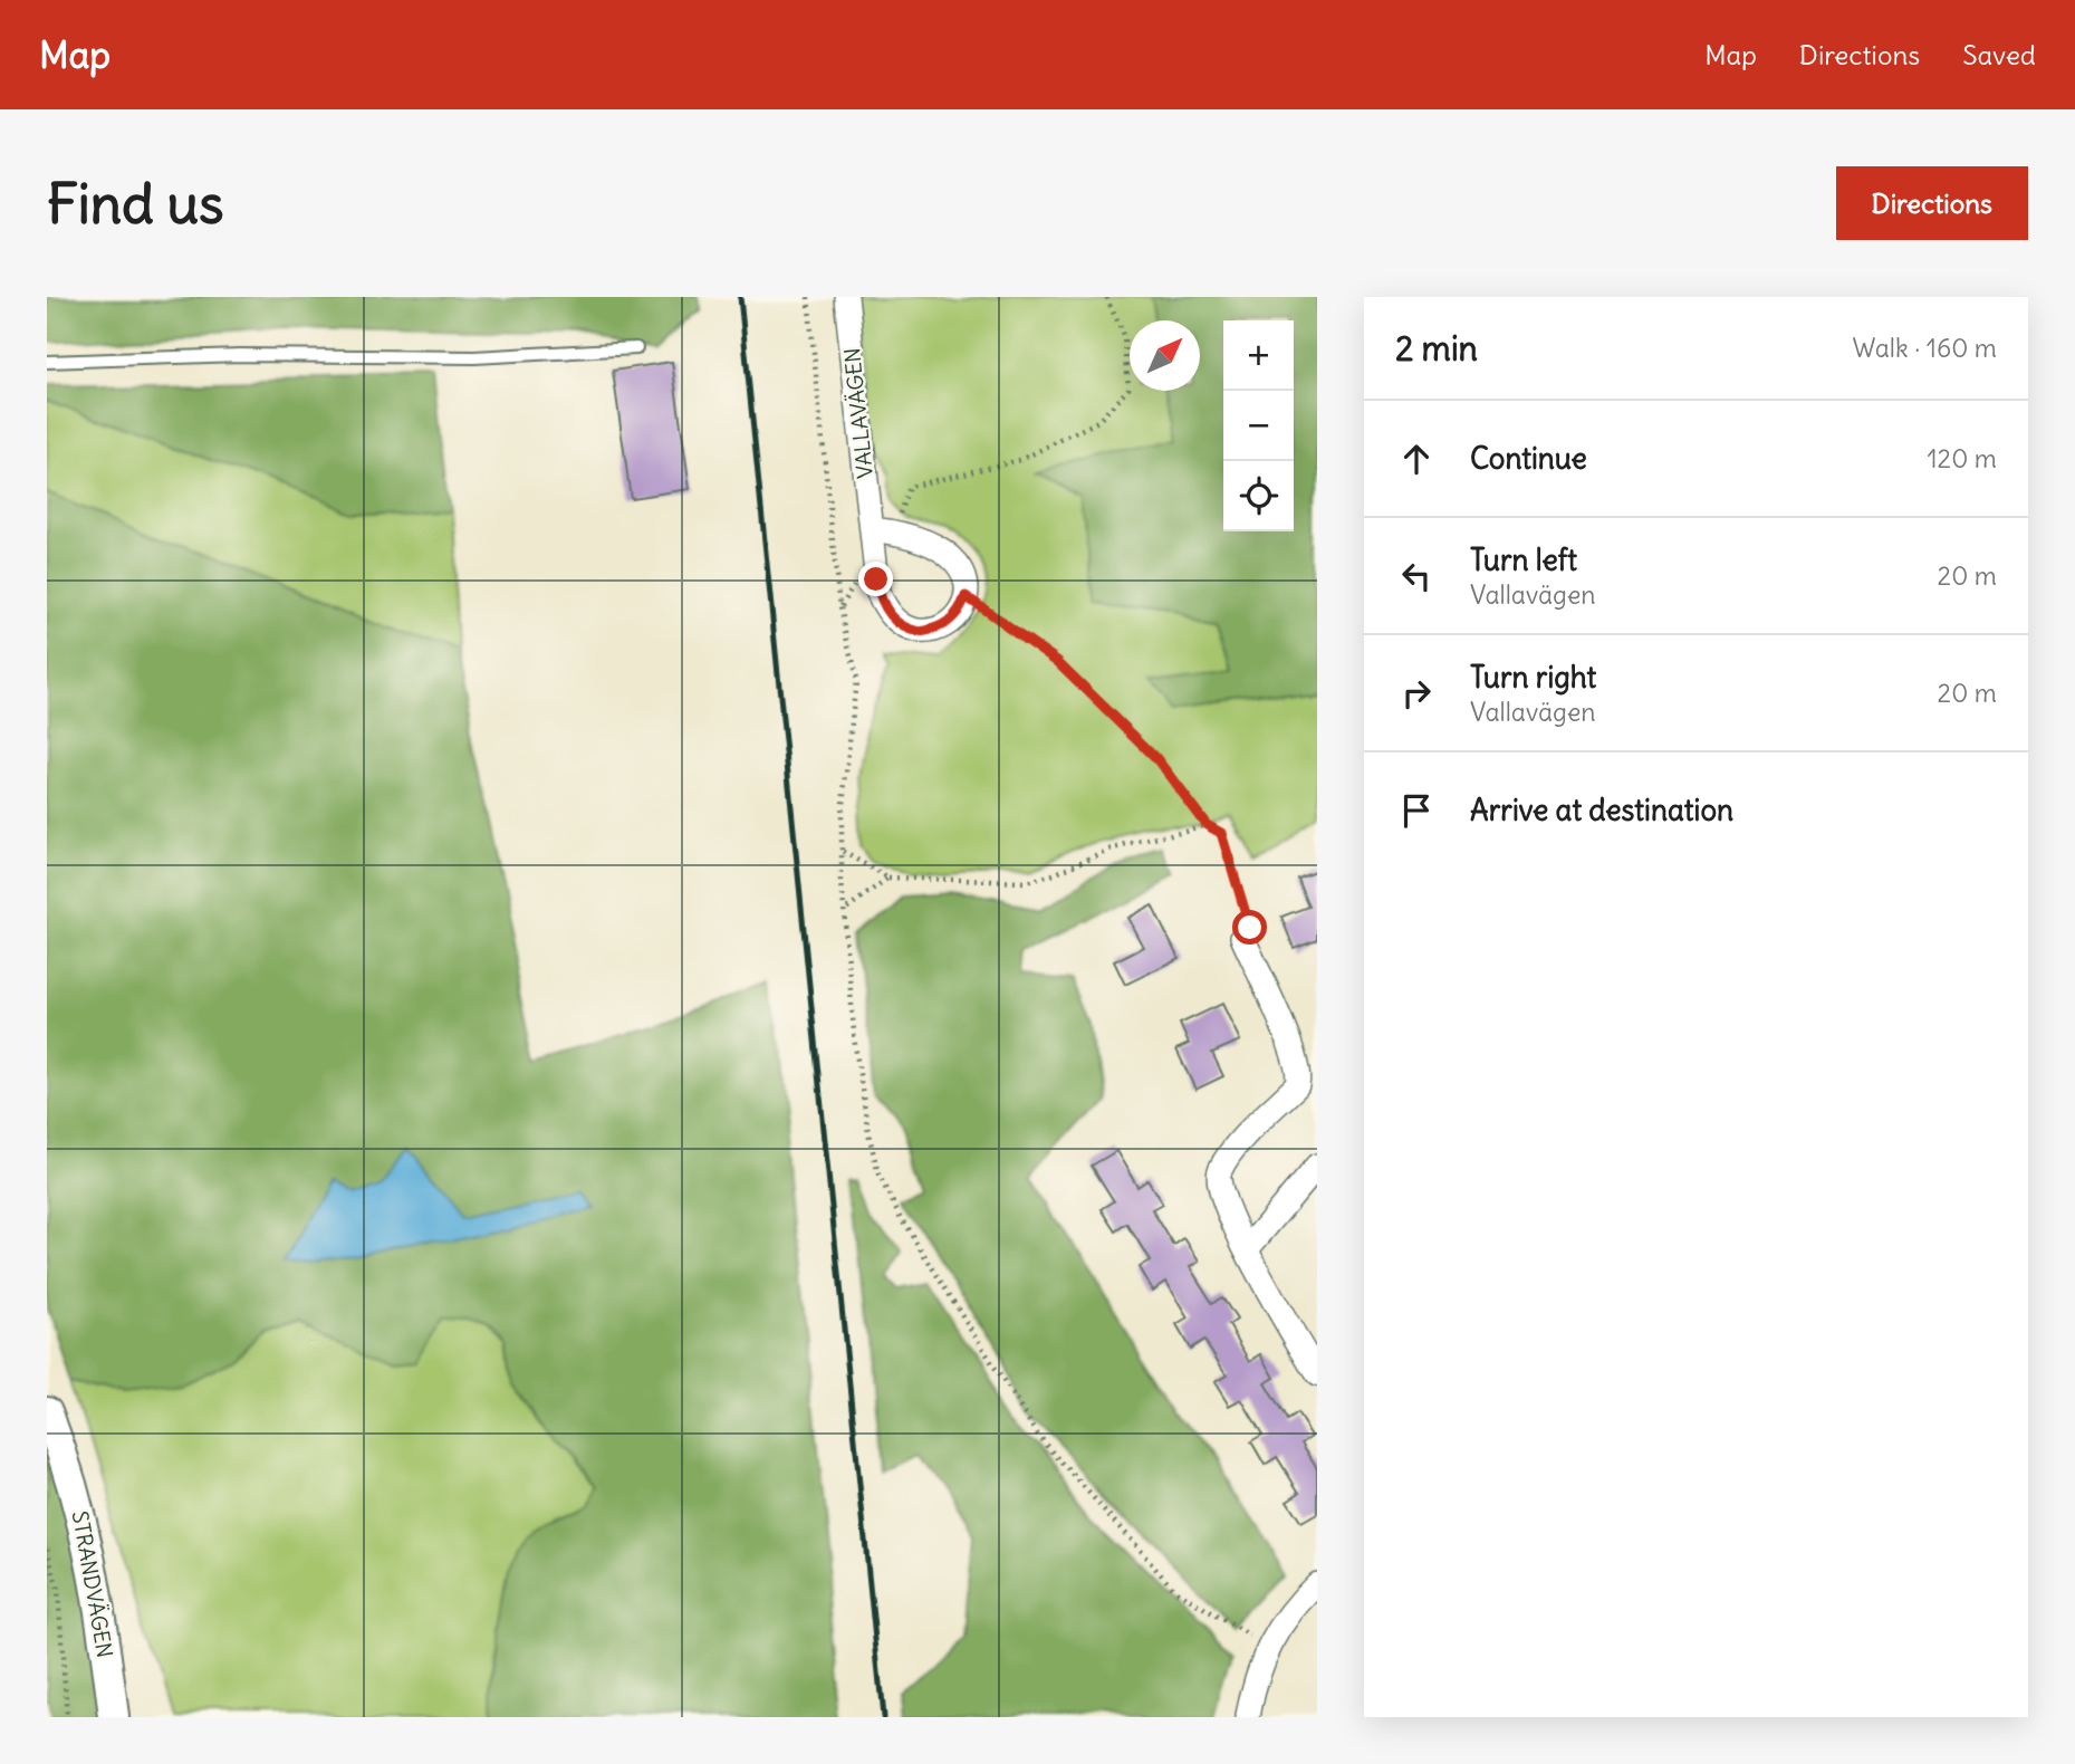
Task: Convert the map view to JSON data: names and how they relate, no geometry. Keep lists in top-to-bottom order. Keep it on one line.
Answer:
{"streets":{"street":["VALLAVÄGEN","STRANDVÄGEN"]},"north":"top right","page":{"header":"Map","nav":["Map","Directions","Saved"],"buttons":"Directions","title":"Find us","heading":["2 min","Walk · 160 m"],"map_buttons":["+","−"],"list":[["Continue","120 m"],["Turn left","Vallavägen","20 m"],["Turn right","Vallavägen","20 m"],"Arrive at destination"]}}
